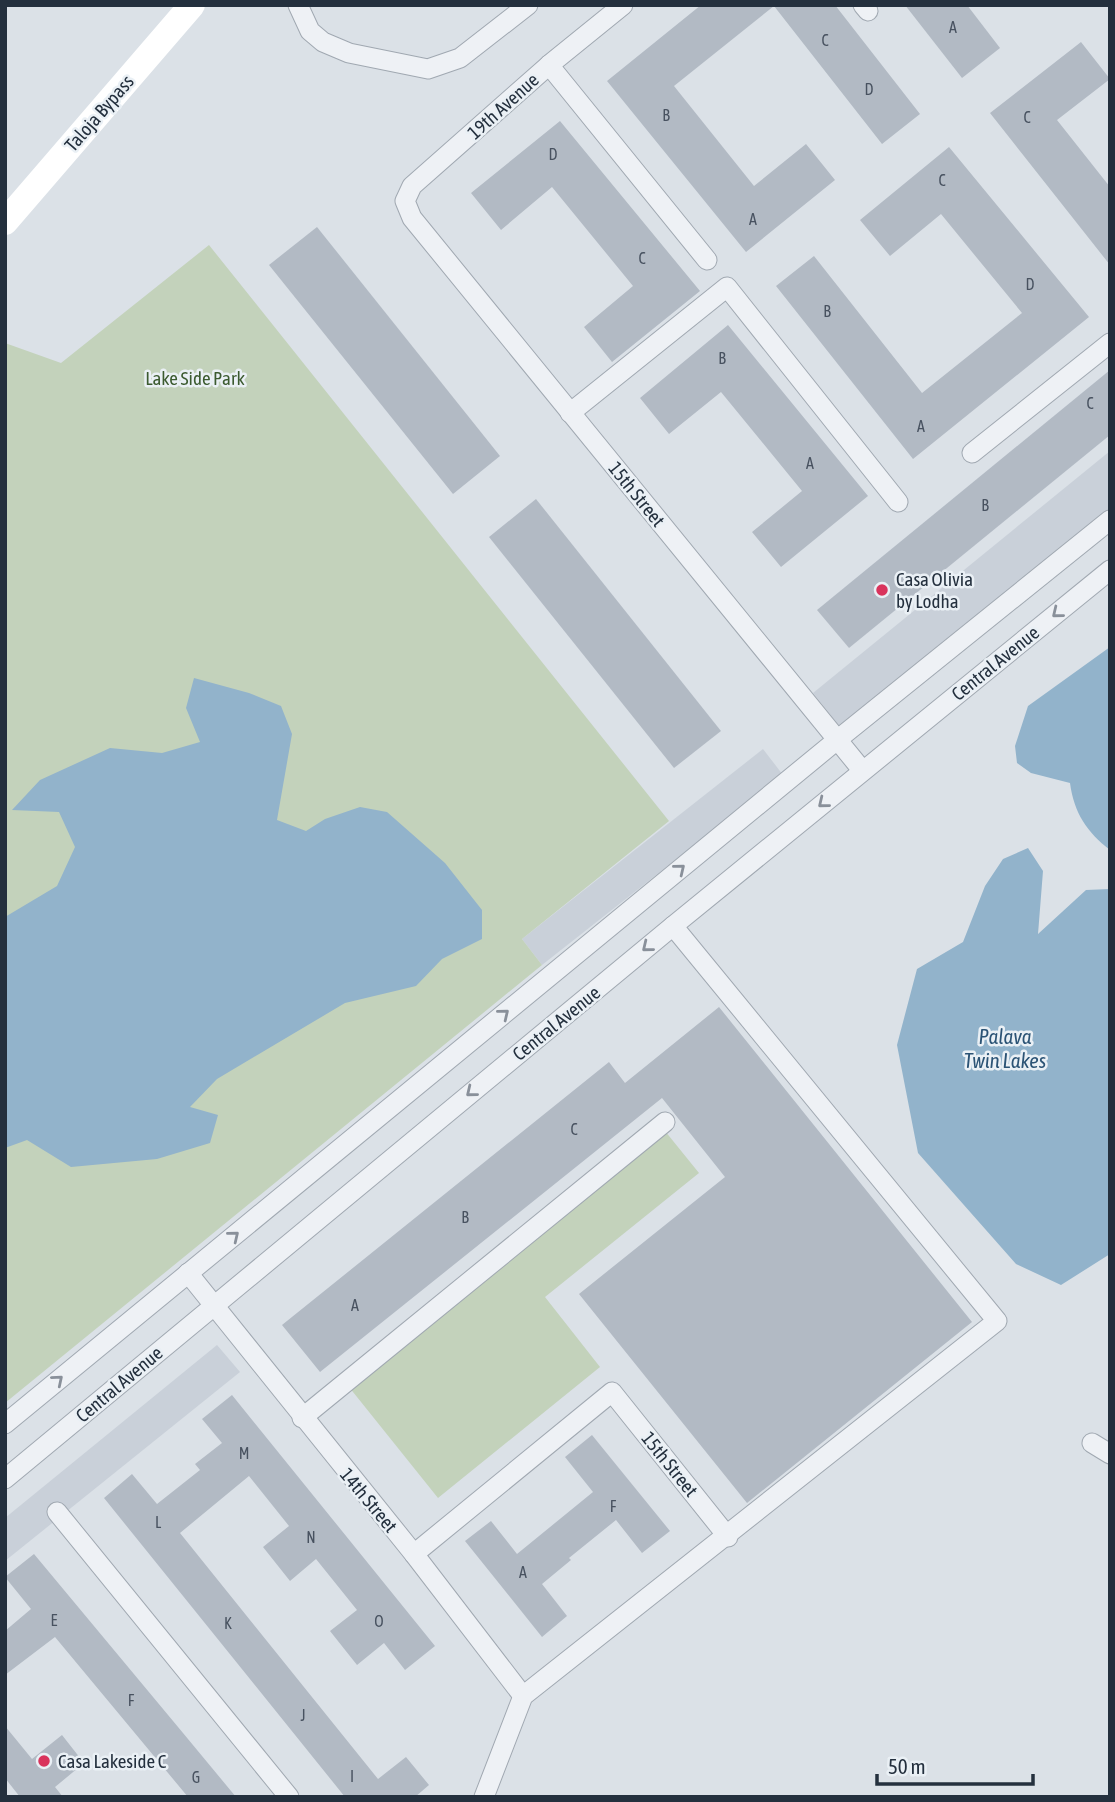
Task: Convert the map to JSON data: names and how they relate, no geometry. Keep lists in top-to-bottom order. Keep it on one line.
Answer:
{"streets":{"main road":["Taloja Bypass"],"street":["19th Avenue","15th Street","Central Avenue","14th Street"]},"crossings":[["19th Avenue","15th Street"],["15th Street","Central Avenue"],["15th Street","14th Street"],["Central Avenue","14th Street"]],"water":["Palava Twin Lakes"],"parks":["Lake Side Park"],"places":["Casa Olivia by Lodha","Casa Lakeside C"],"house_numbers":["A","C","D","B","C","D","C","A","C","D","B","B","C","A","A","B","C","B","A","M","F","L","N","A","E","O","K","F","J","I","G"],"scale_bar":"50 m"}
